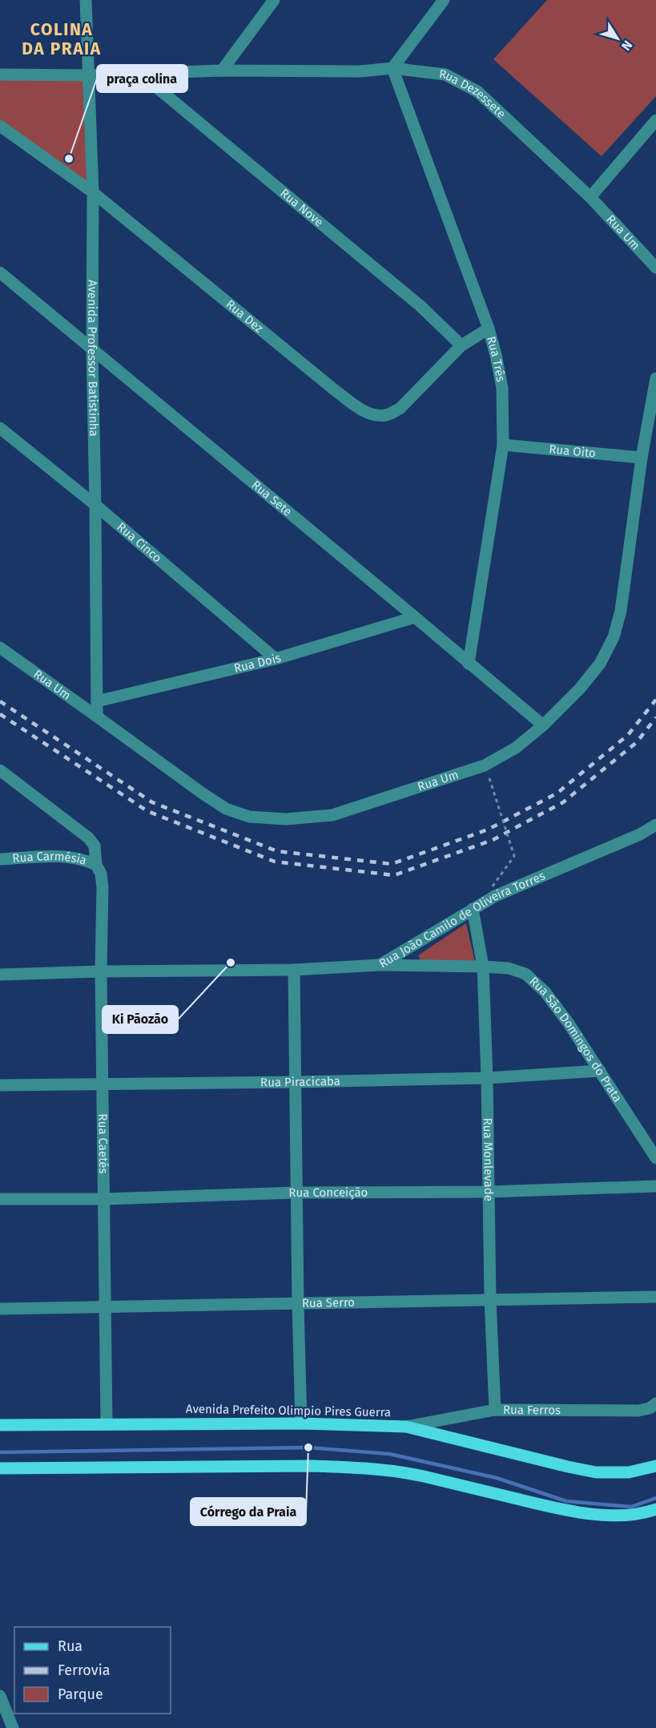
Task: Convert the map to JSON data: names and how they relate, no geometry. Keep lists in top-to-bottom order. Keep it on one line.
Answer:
{"streets":{"main road":["Avenida Prefeito Olimpio Pires Guerra"],"street":["Rua Dezessete","Rua Nove","Rua Um","Rua Dez","Avenida Professor Batistinha","Rua Três","Rua Oito","Rua Sete","Rua Cinco","Rua Dois","Rua Carmésia","Rua João Camilo de Oliveira Torres","Rua São Domingos do Prata","Rua Piracicaba","Rua Caetés","Rua Monlevade","Rua Conceição","Rua Serro","Rua Ferros"]},"crossings":[["Rua Dezessete","Rua Nove"],["Rua Dezessete","Rua Um"],["Rua Dezessete","Avenida Professor Batistinha"],["Rua Dezessete","Rua Três"],["Rua Nove","Rua Dez"],["Rua Um","Avenida Professor Batistinha"],["Rua Um","Rua Oito"],["Rua Um","Rua Sete"],["Rua Dez","Avenida Professor Batistinha"],["Rua Dez","Rua Três"],["Avenida Professor Batistinha","Rua Sete"],["Avenida Professor Batistinha","Rua Cinco"],["Avenida Professor Batistinha","Rua Dois"],["Rua Três","Rua Oito"],["Rua Três","Rua Sete"],["Rua Sete","Rua Dois"],["Rua Cinco","Rua Dois"],["Rua Carmésia","Rua Caetés"],["Rua João Camilo de Oliveira Torres","Rua São Domingos do Prata"],["Rua João Camilo de Oliveira Torres","Rua Caetés"],["Rua João Camilo de Oliveira Torres","Rua Monlevade"],["Rua São Domingos do Prata","Rua Piracicaba"],["Rua São Domingos do Prata","Rua Monlevade"],["Rua Piracicaba","Rua Caetés"],["Rua Piracicaba","Rua Monlevade"],["Rua Caetés","Rua Conceição"],["Rua Caetés","Rua Serro"],["Rua Caetés","Avenida Prefeito Olimpio Pires Guerra"],["Rua Monlevade","Rua Conceição"],["Rua Monlevade","Rua Serro"],["Rua Monlevade","Rua Ferros"],["Avenida Prefeito Olimpio Pires Guerra","Rua Ferros"]],"districts":["COLINA DA PRAIA"],"places":["praça colina","Ki Pãozão","Córrego da Praia"],"legend":["Rua","Ferrovia","Parque"],"north":"bottom right"}
